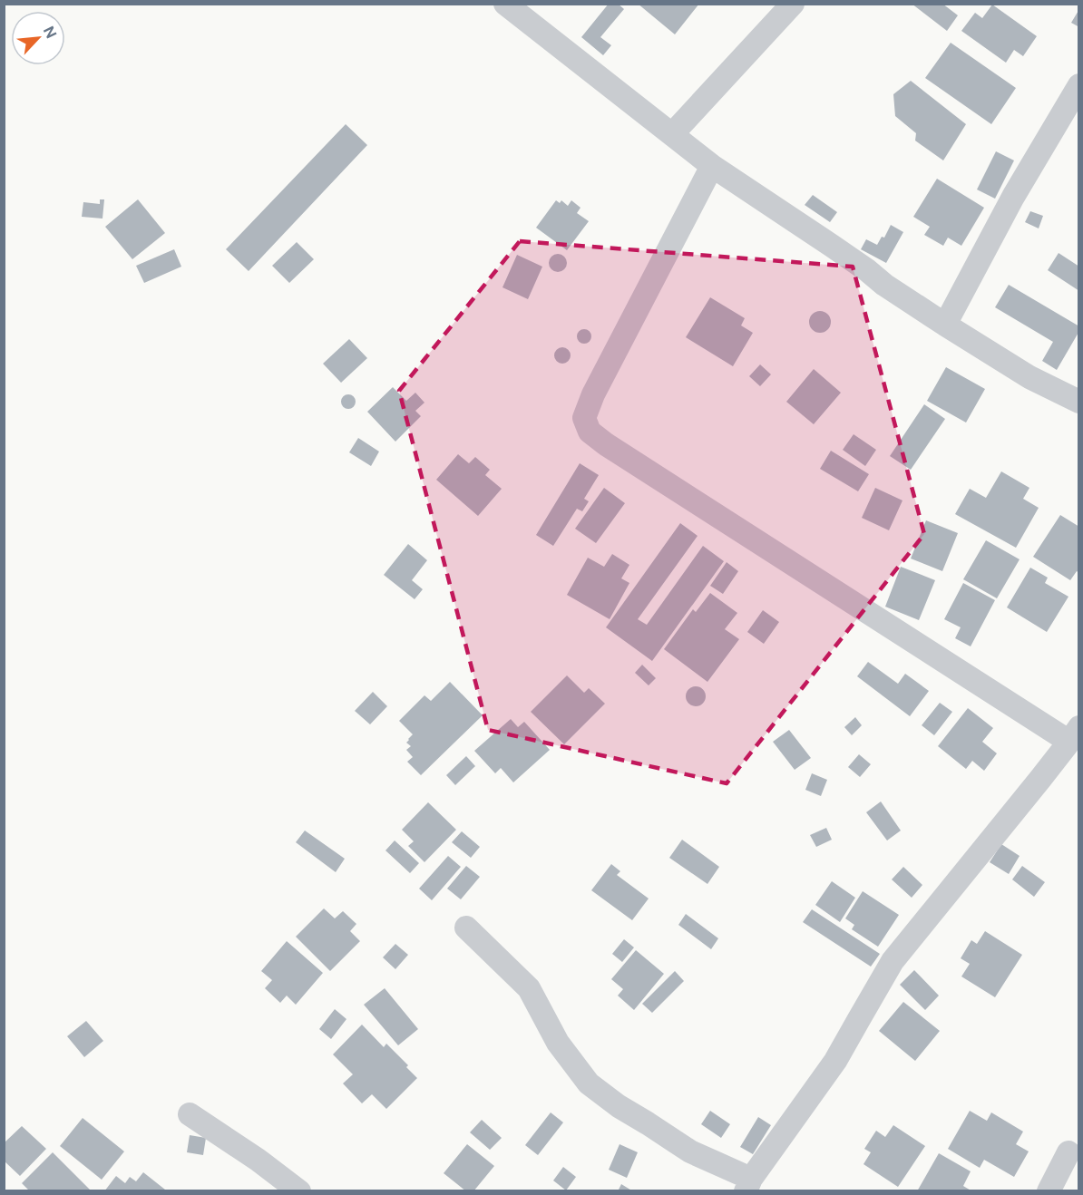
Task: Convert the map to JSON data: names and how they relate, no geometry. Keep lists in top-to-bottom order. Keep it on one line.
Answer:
{"north":"top right"}
